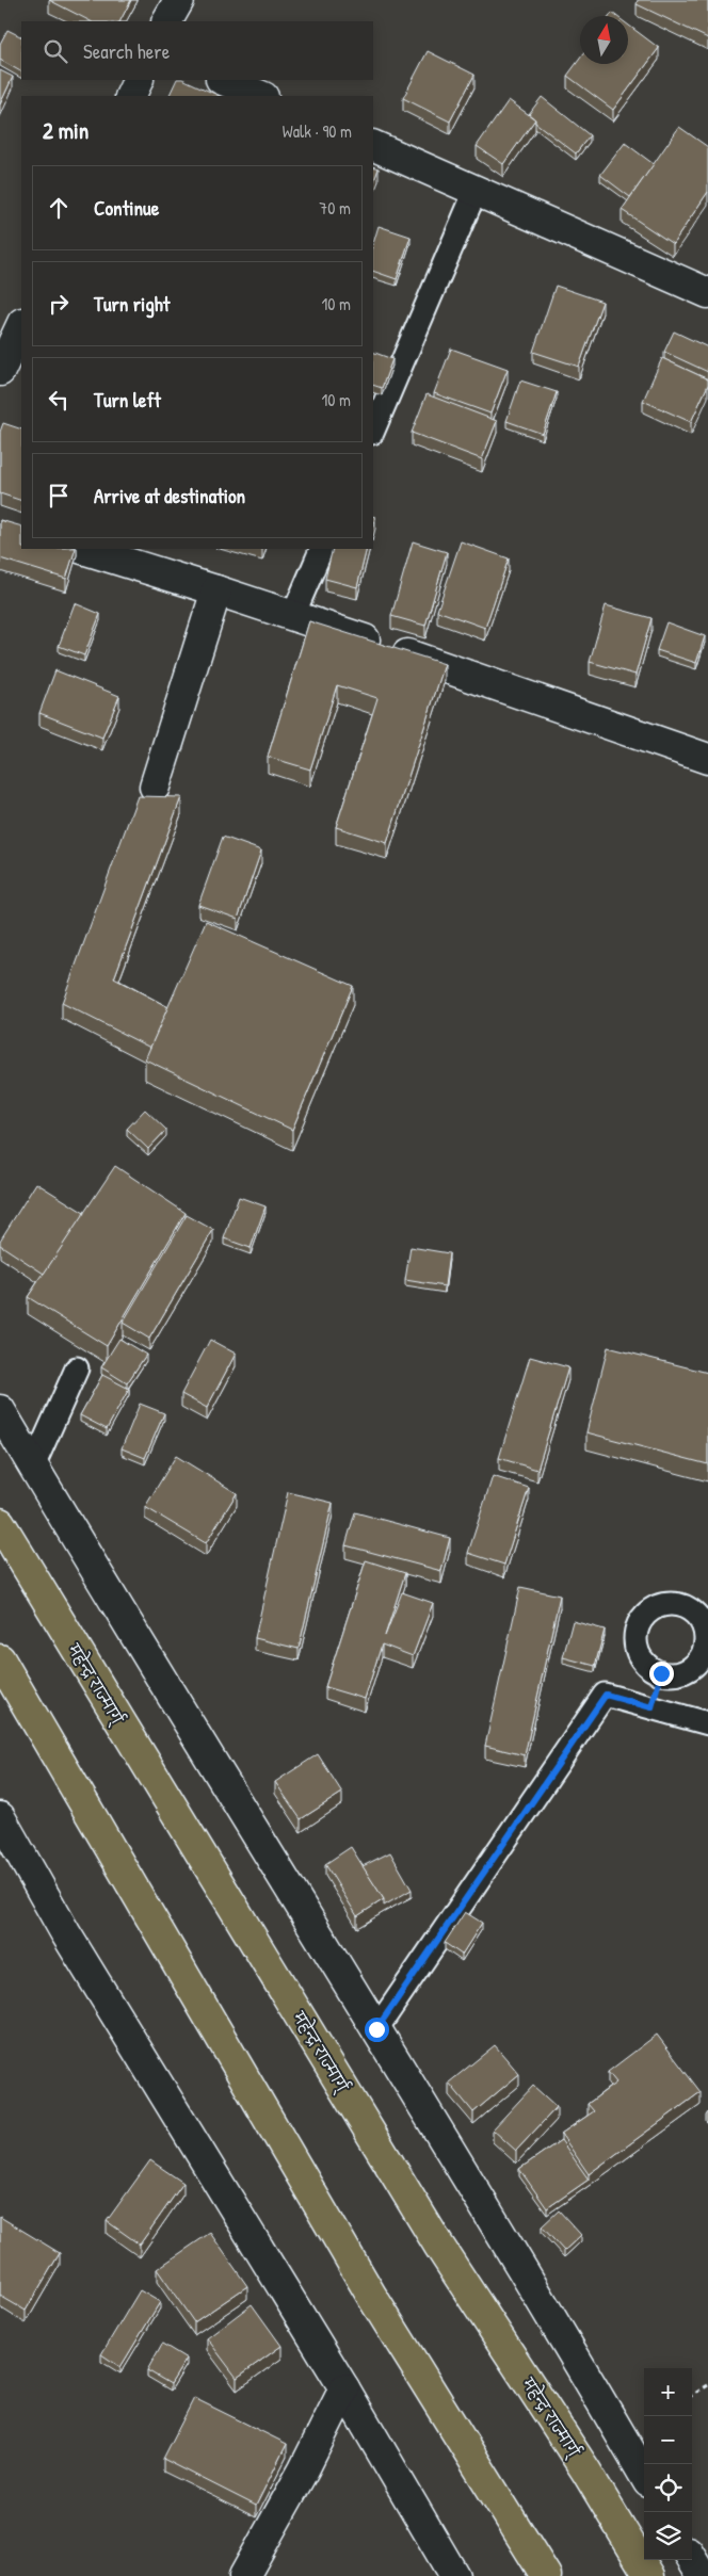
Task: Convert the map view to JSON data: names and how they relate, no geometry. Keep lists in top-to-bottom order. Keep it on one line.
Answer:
{"streets":{"highway":["महेन्द्र राज्मार्ग्"]},"north":"top","page":{"search":"Search here","heading":["2 min","Walk · 90 m"],"list":[["Continue","70 m"],["Turn right","10 m"],["Turn left","10 m"],"Arrive at destination"],"map_buttons":["+","−"]}}
